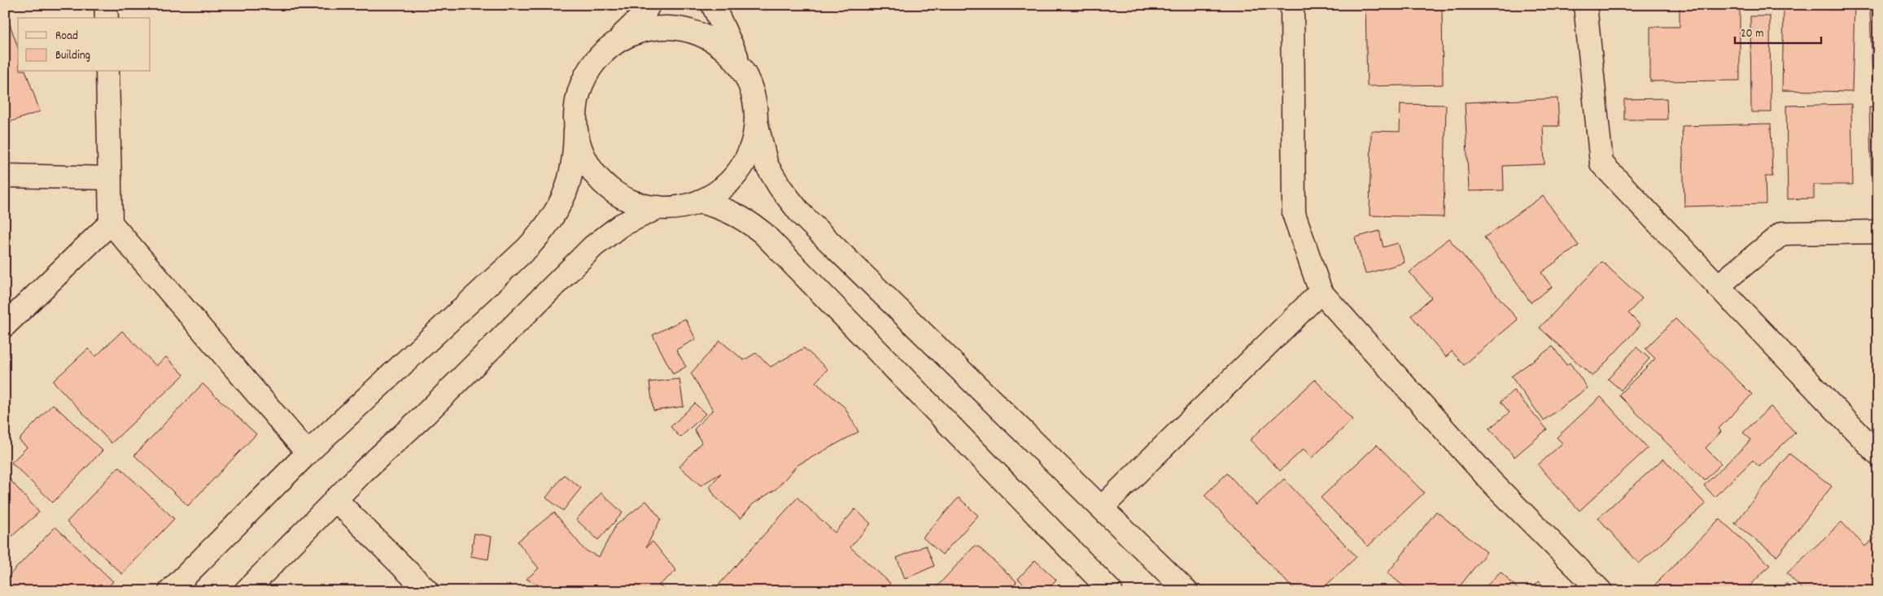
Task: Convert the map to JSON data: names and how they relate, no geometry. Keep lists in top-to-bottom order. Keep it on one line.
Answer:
{"legend":["Road","Building"],"scale_bar":"20 m"}
